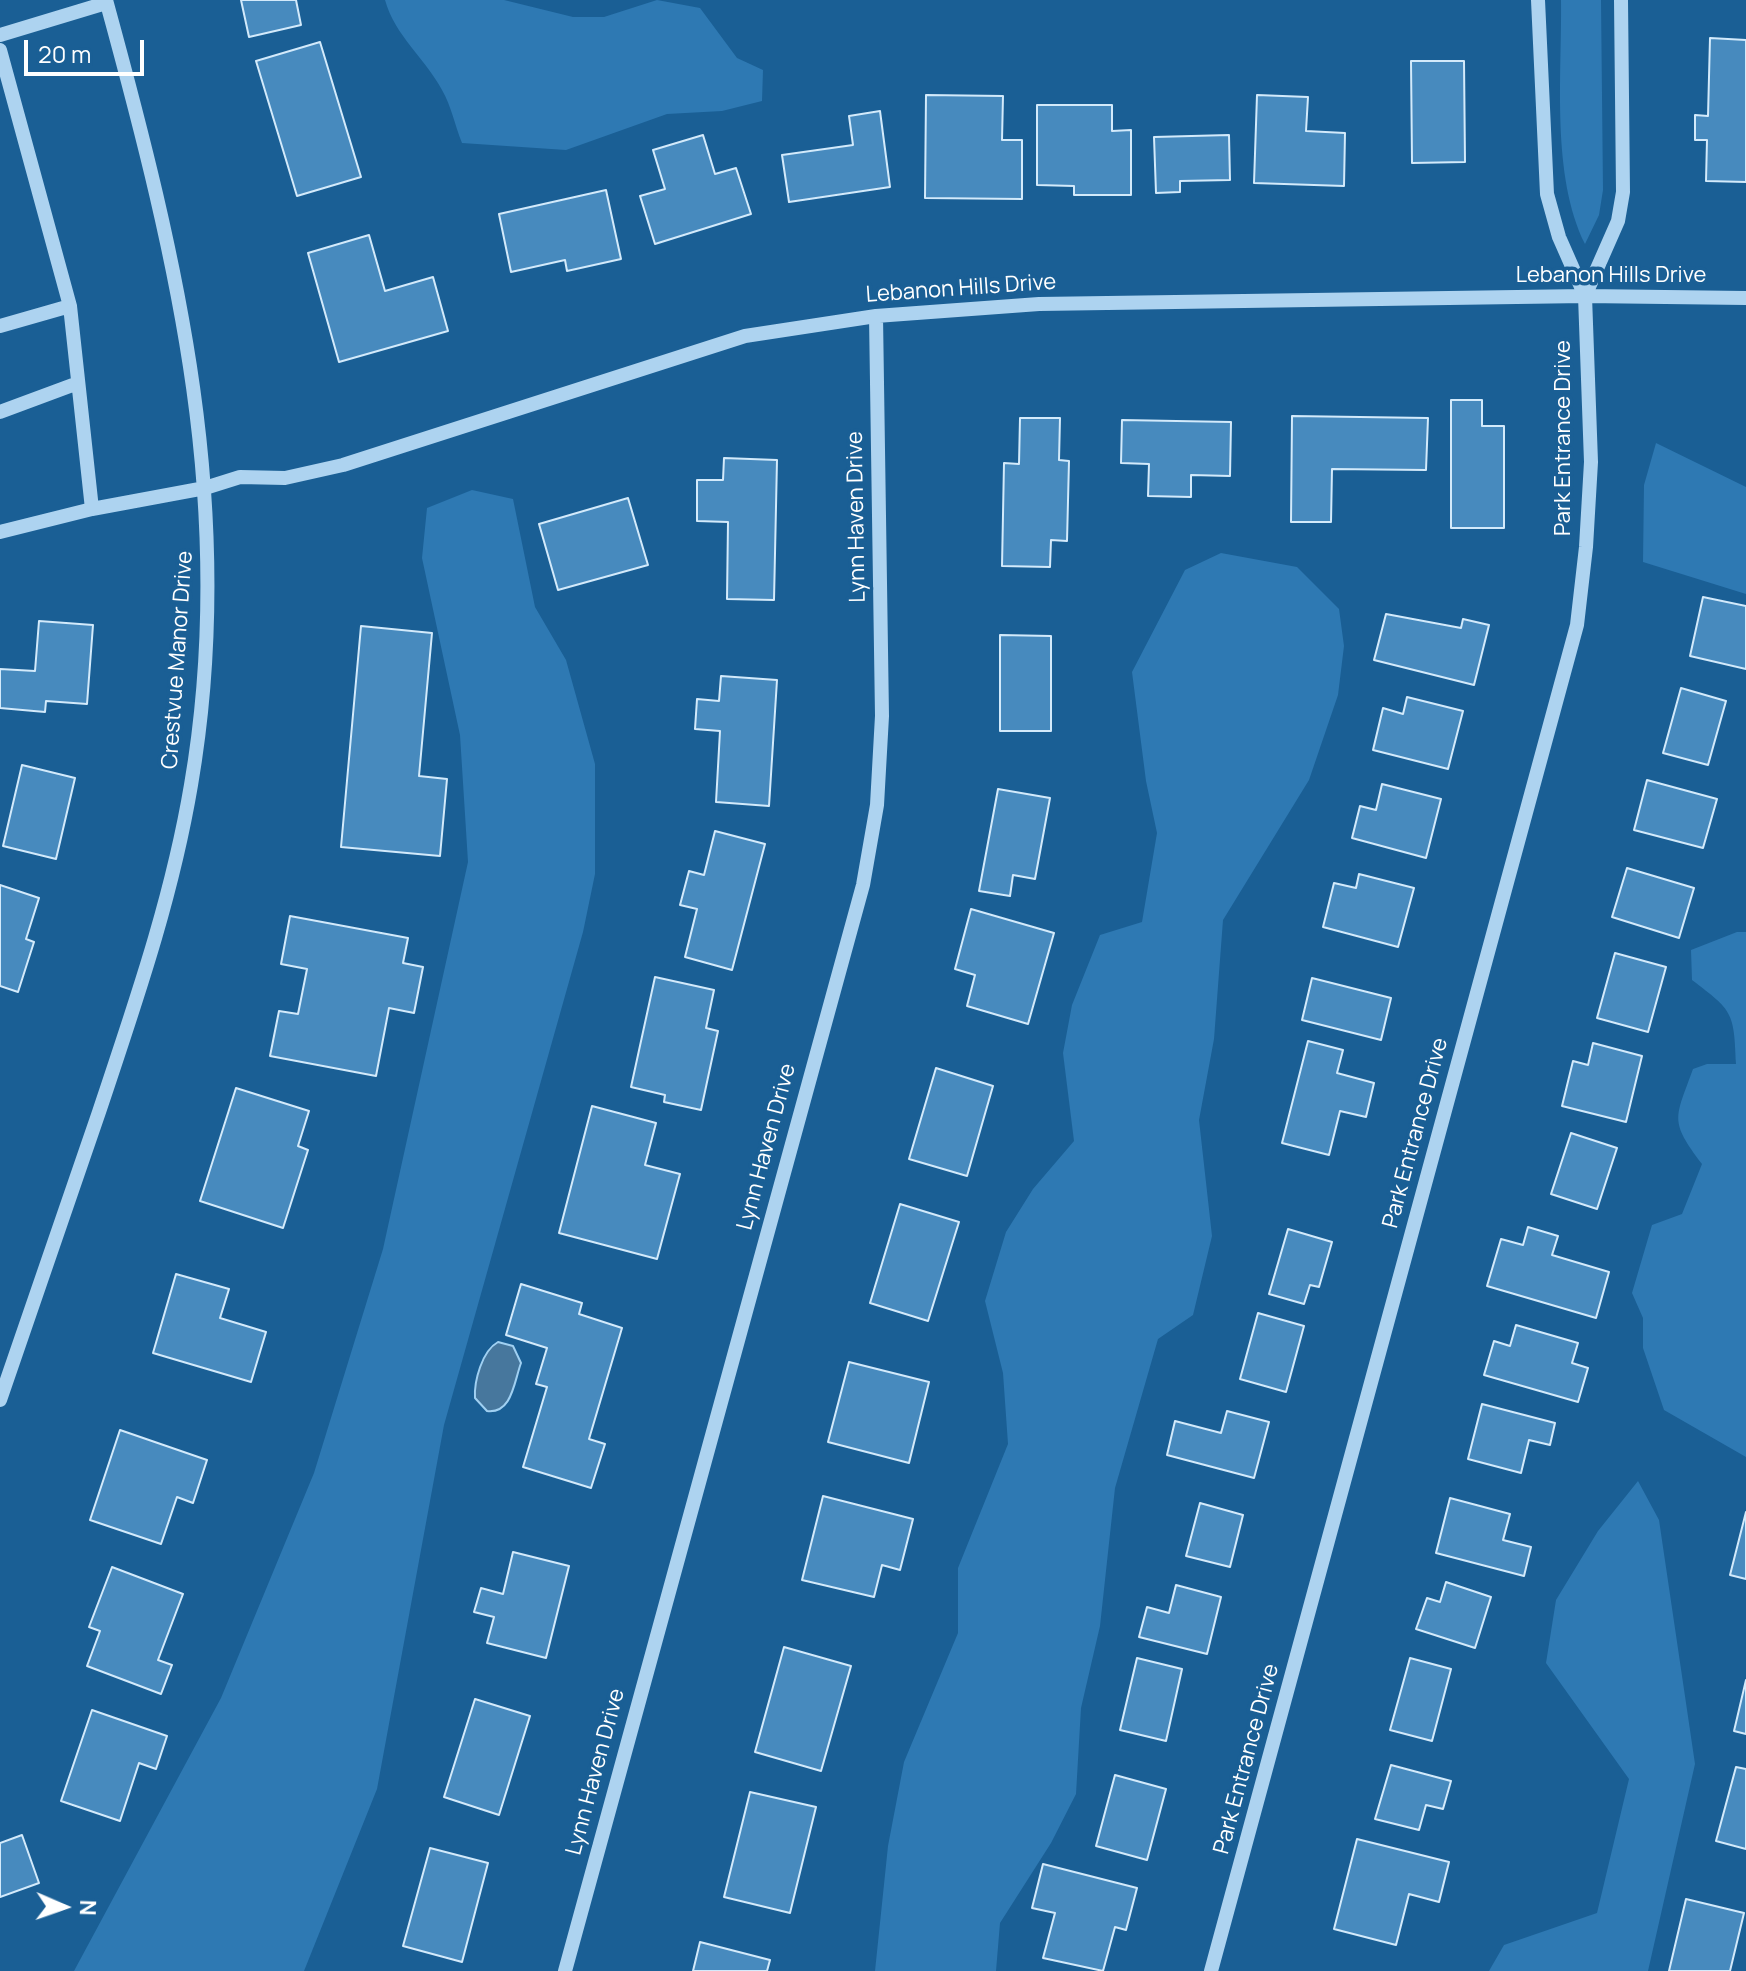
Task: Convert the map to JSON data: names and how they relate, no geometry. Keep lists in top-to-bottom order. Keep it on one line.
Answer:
{"streets":{"street":["Lebanon Hills Drive","Park Entrance Drive","Lynn Haven Drive","Crestvue Manor Drive"]},"crossings":[["Lebanon Hills Drive","Park Entrance Drive"],["Lebanon Hills Drive","Lynn Haven Drive"],["Lebanon Hills Drive","Crestvue Manor Drive"]],"scale_bar":"20 m","north":"right"}
